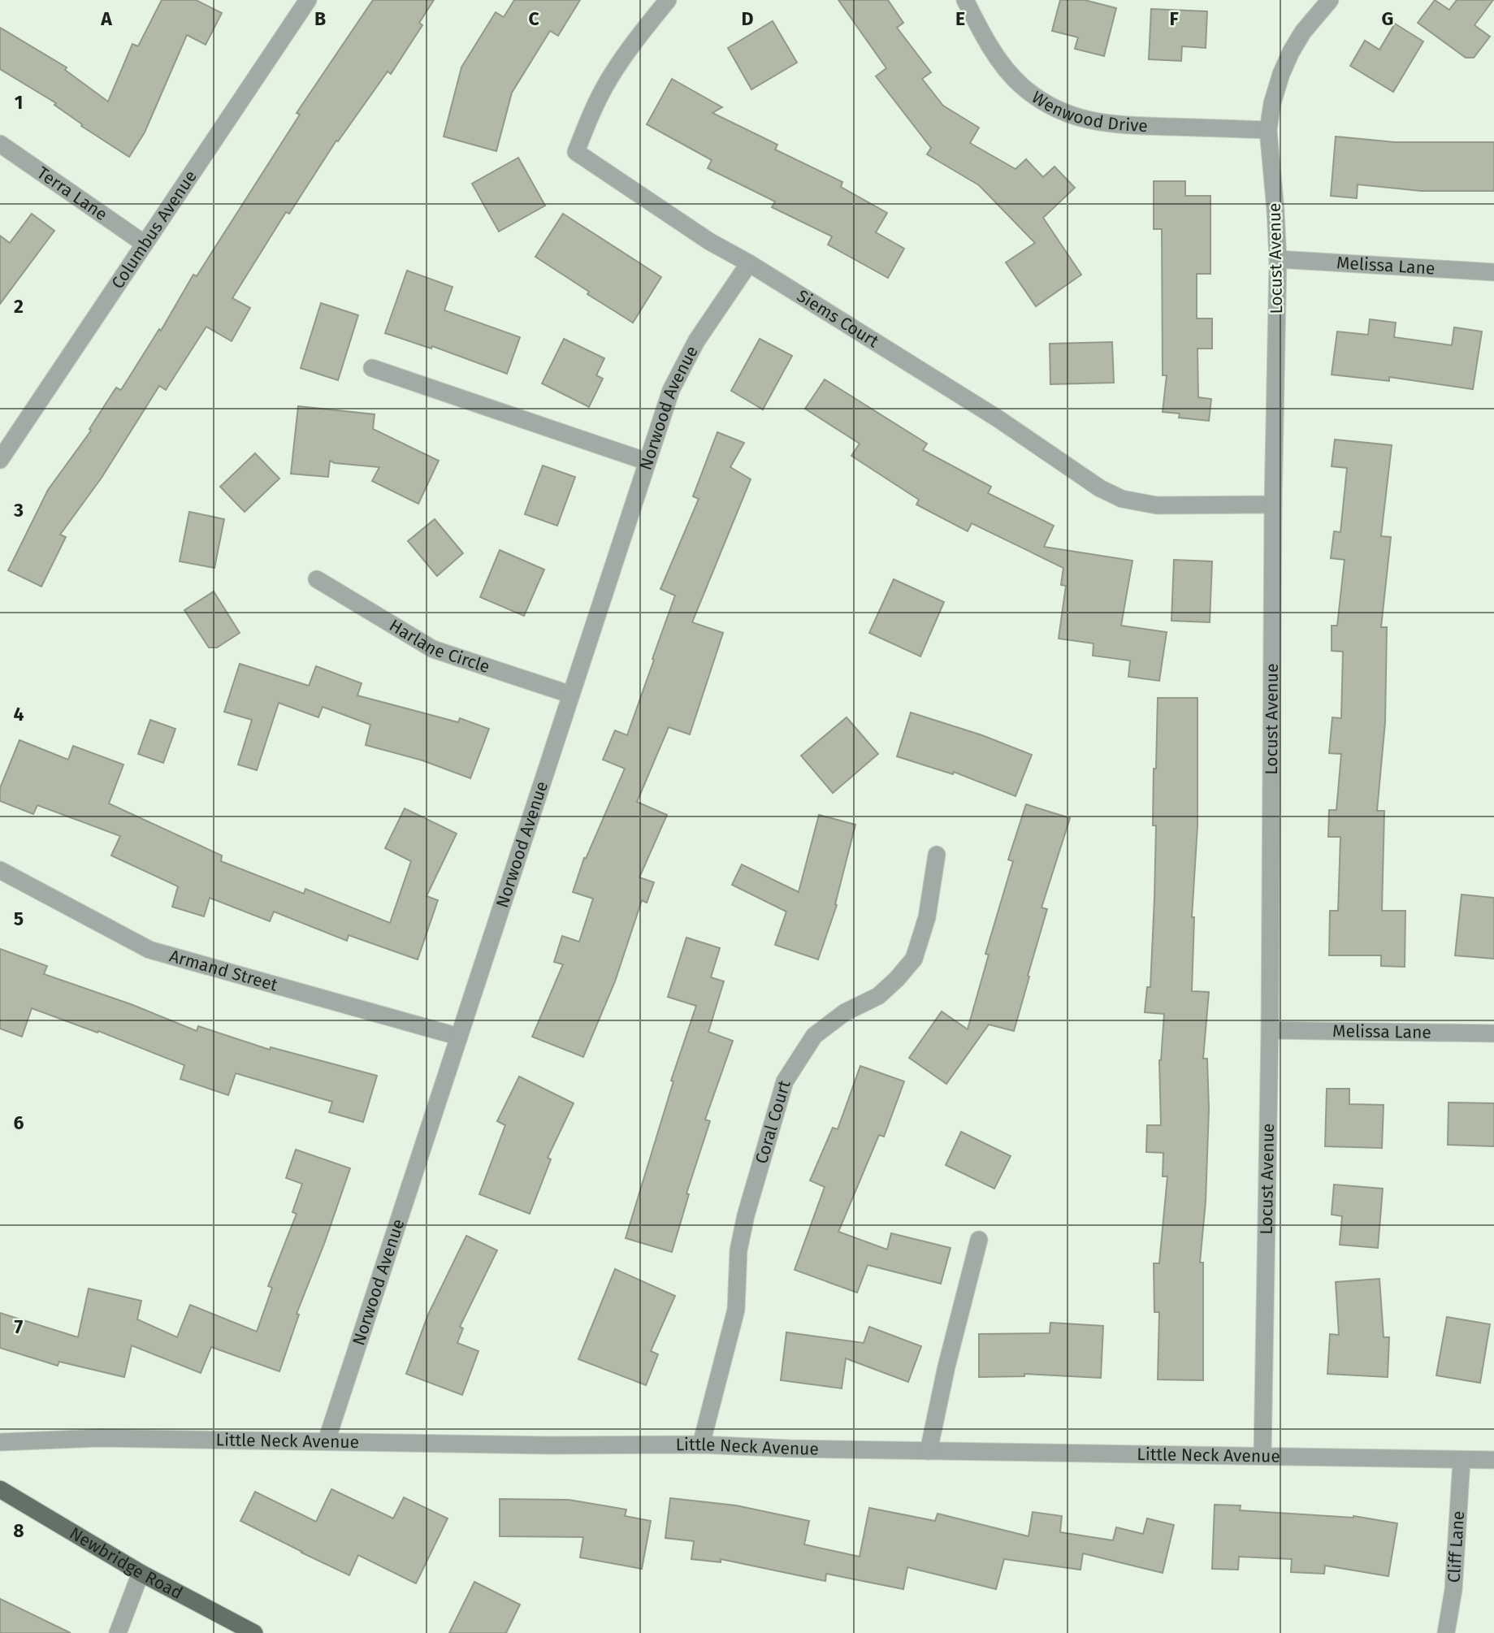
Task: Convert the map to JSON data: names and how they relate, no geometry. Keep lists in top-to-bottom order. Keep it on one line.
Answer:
{"streets":{"main road":["Newbridge Road"],"street":["Wenwood Drive","Terra Lane","Columbus Avenue","Locust Avenue","Melissa Lane","Siems Court","Norwood Avenue","Harlane Circle","Armand Street","Coral Court","Little Neck Avenue","Cliff Lane"]},"crossings":[["Wenwood Drive","Locust Avenue"],["Terra Lane","Columbus Avenue"],["Locust Avenue","Melissa Lane"],["Locust Avenue","Siems Court"],["Locust Avenue","Little Neck Avenue"],["Siems Court","Norwood Avenue"],["Norwood Avenue","Harlane Circle"],["Norwood Avenue","Armand Street"],["Norwood Avenue","Little Neck Avenue"],["Coral Court","Little Neck Avenue"],["Little Neck Avenue","Cliff Lane"]],"grid":{"columns":["A","B","C","D","E","F","G"],"rows":["1","2","3","4","5","6","7","8"]}}
